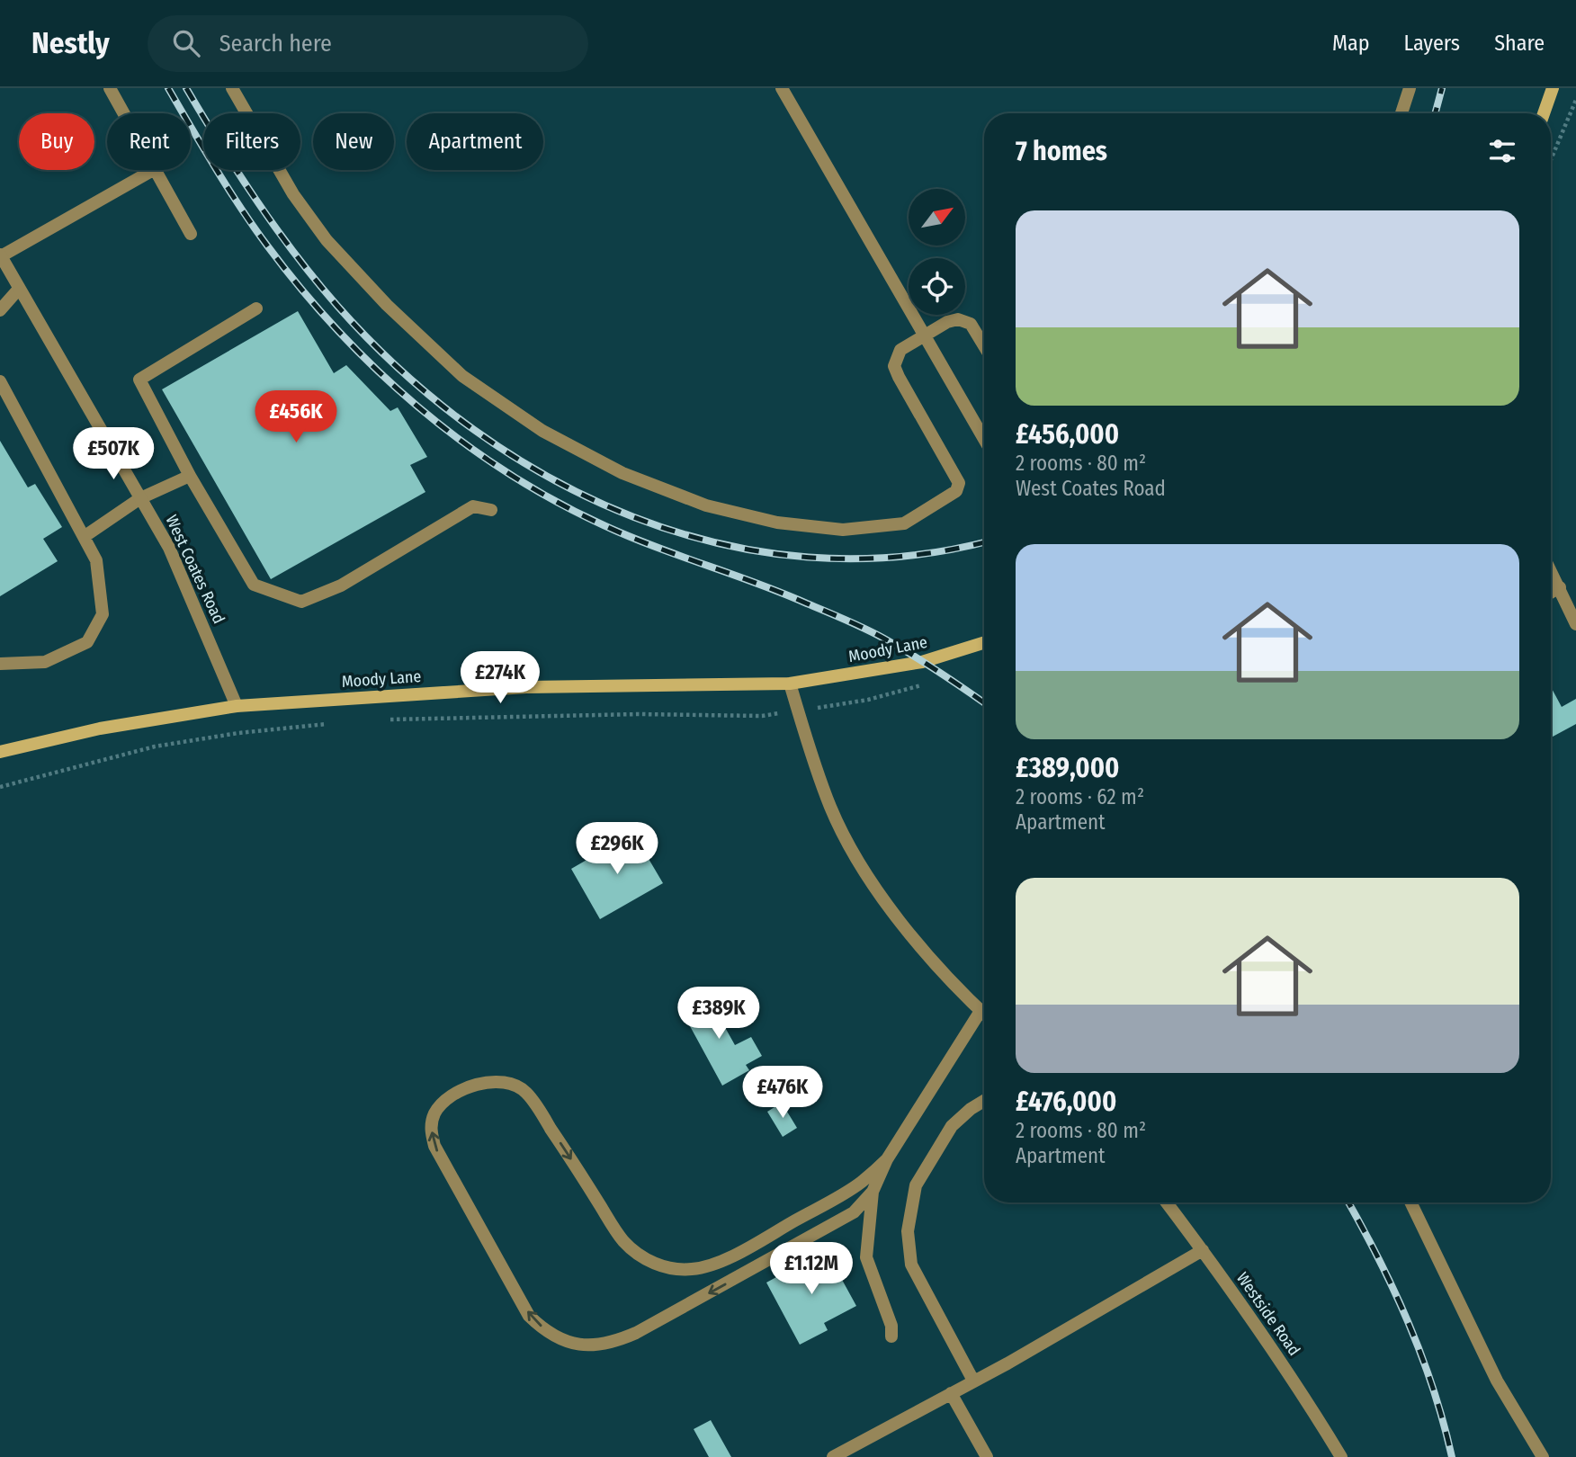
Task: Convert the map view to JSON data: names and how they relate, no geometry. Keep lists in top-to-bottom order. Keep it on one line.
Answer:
{"streets":{"street":["West Coates Road","Moody Lane","Westside Road"]},"crossings":[["West Coates Road","Moody Lane"]],"north":"top right","page":{"header":"Nestly","search":"Search here","nav":["Map","Layers","Share"],"chip":["Buy","Rent","Filters","New","Apartment"],"heading":"7 homes","list":[{"name":"£456,000","note":"2 rooms · 80 m² · West Coates Road"},{"name":"£389,000","note":"2 rooms · 62 m² · Apartment"},{"name":"£476,000","note":"2 rooms · 80 m² · Apartment"}],"price":["£456K","£507K","£274K","£296K","£389K","£476K","£1.12M"]}}
